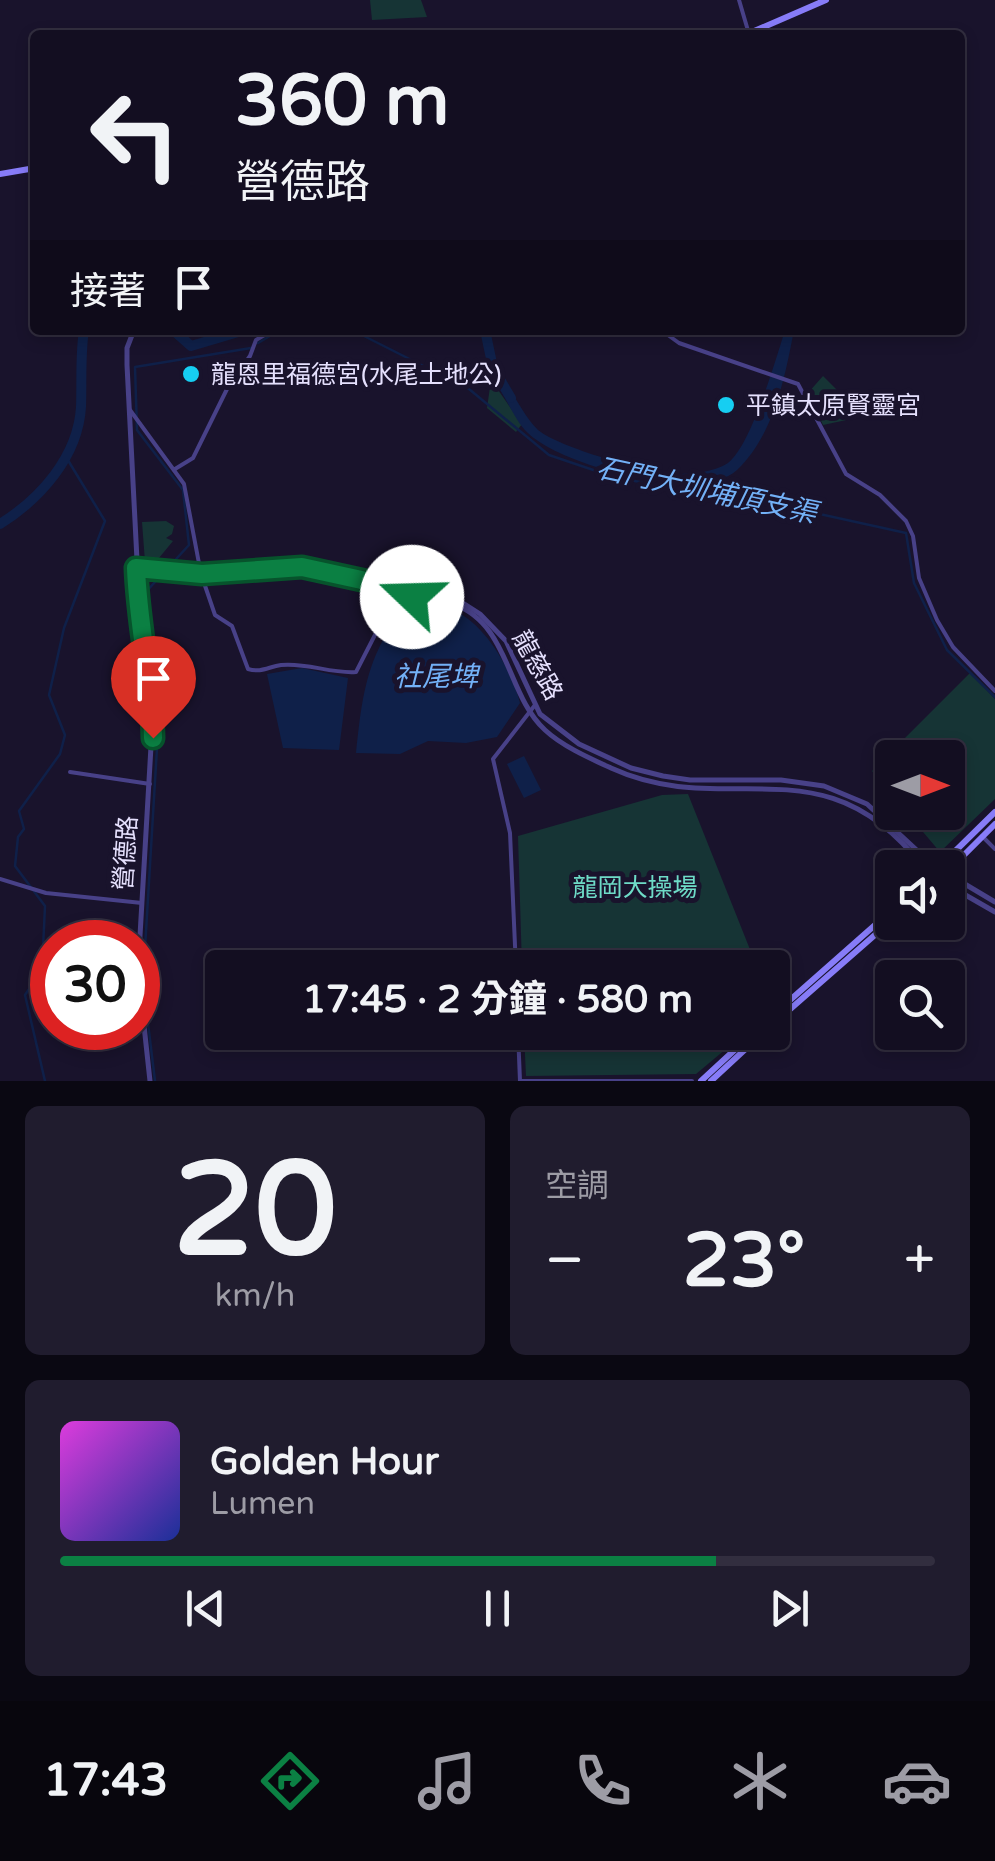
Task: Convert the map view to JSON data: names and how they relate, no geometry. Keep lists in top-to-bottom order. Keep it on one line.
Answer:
{"streets":{"street":["龍慈路","營德路"]},"crossings":[["龍慈路","營德路"]],"water":["石門大圳埔頂支渠","社尾埤"],"parks":["龍岡大操場"],"places":["龍恩里福德宮(水尾土地公)","平鎮太原賢靈宮"],"north":"right","page":{"turn":["360 m","營德路"],"then":"接著","limit":"30","trip":"17:45 · 2 分鐘 · 580 m","tile":[["20","km/h"],"空調"],"heat":["−","23°","+"],"song":["Golden Hour","Lumen"],"tabs":"17:43"}}
